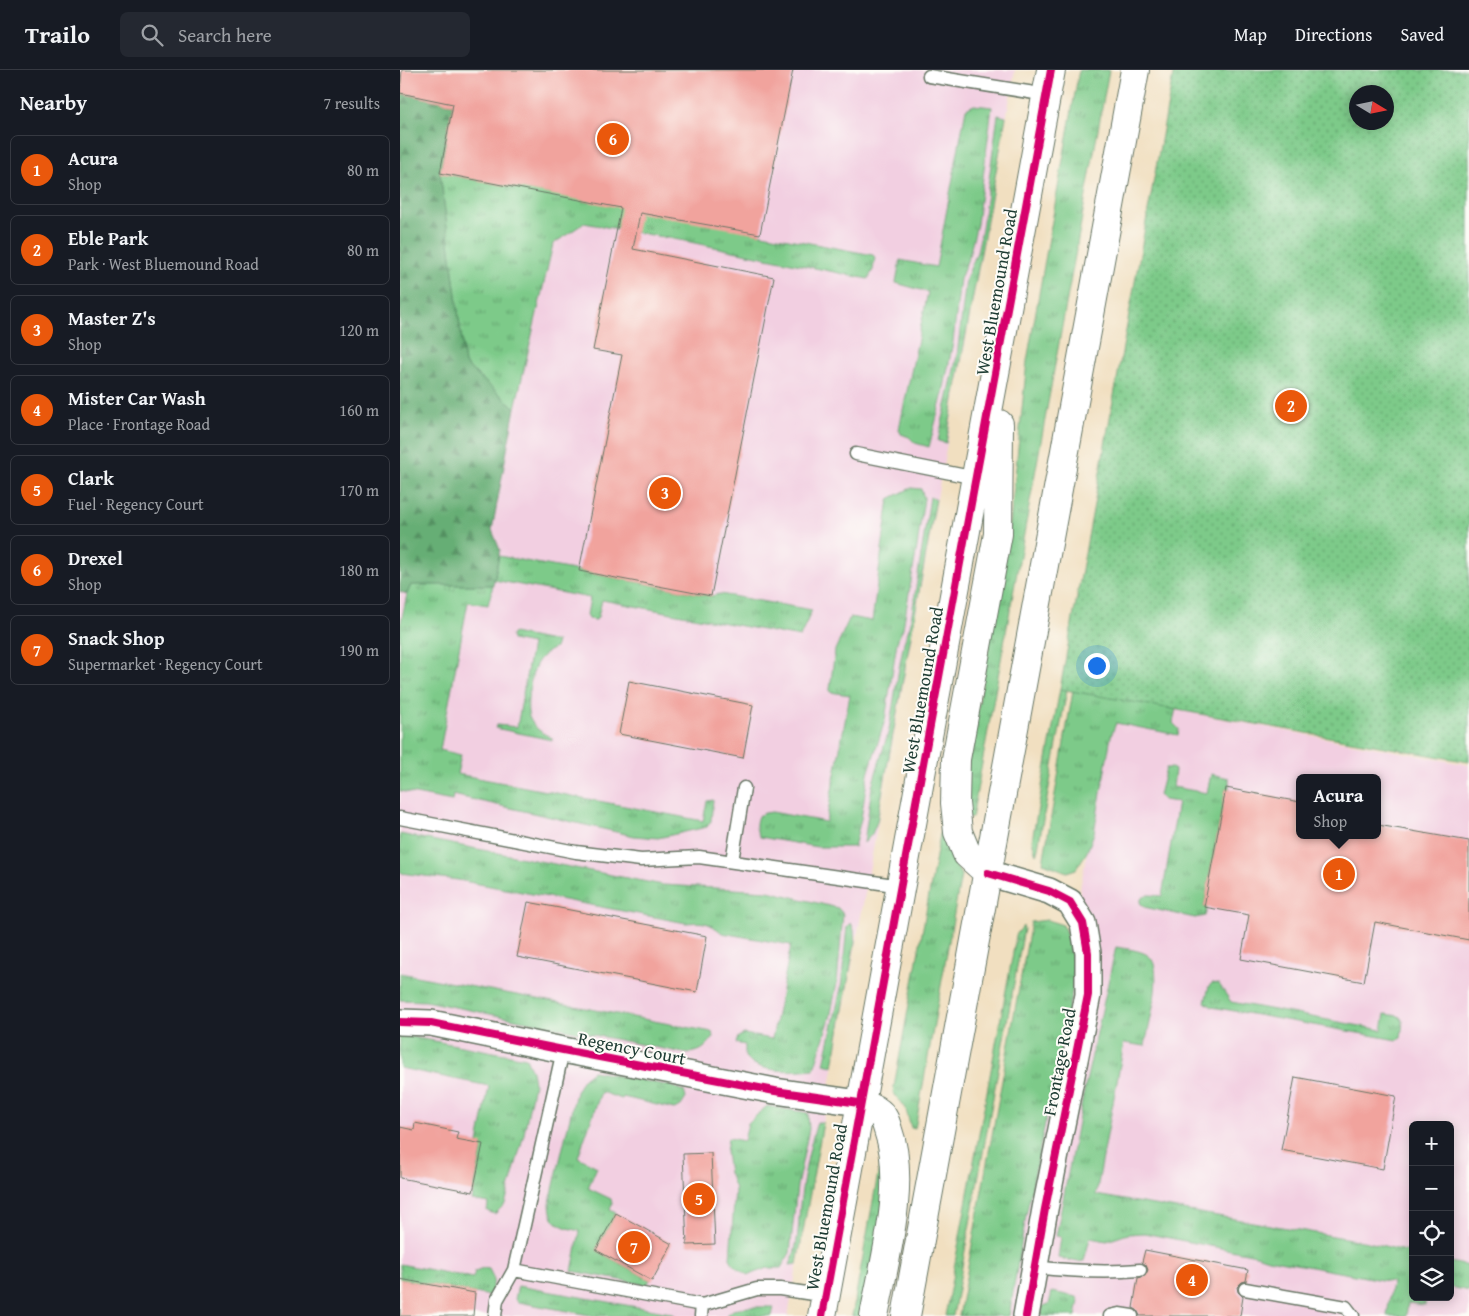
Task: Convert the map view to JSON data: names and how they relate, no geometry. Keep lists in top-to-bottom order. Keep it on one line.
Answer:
{"streets":{"main road":["West Bluemound Road"],"street":["Regency Court","Frontage Road"]},"crossings":[["West Bluemound Road","Regency Court"]],"north":"right","page":{"header":"Trailo","search":"Search here","nav":["Map","Directions","Saved"],"heading":["Nearby","7 results"],"pins":["6","2","3","1","5","7","4"],"list":[{"mark":"1","name":"Acura","note":"Shop","value":"80 m"},{"mark":"2","name":"Eble Park","note":"Park · West Bluemound Road","value":"80 m"},{"mark":"3","name":"Master Z's","note":"Shop","value":"120 m"},{"mark":"4","name":"Mister Car Wash","note":"Place · Frontage Road","value":"160 m"},{"mark":"5","name":"Clark","note":"Fuel · Regency Court","value":"170 m"},{"mark":"6","name":"Drexel","note":"Shop","value":"180 m"},{"mark":"7","name":"Snack Shop","note":"Supermarket · Regency Court","value":"190 m"}],"popup":["Acura","Shop"],"map_buttons":["+","−"]}}
